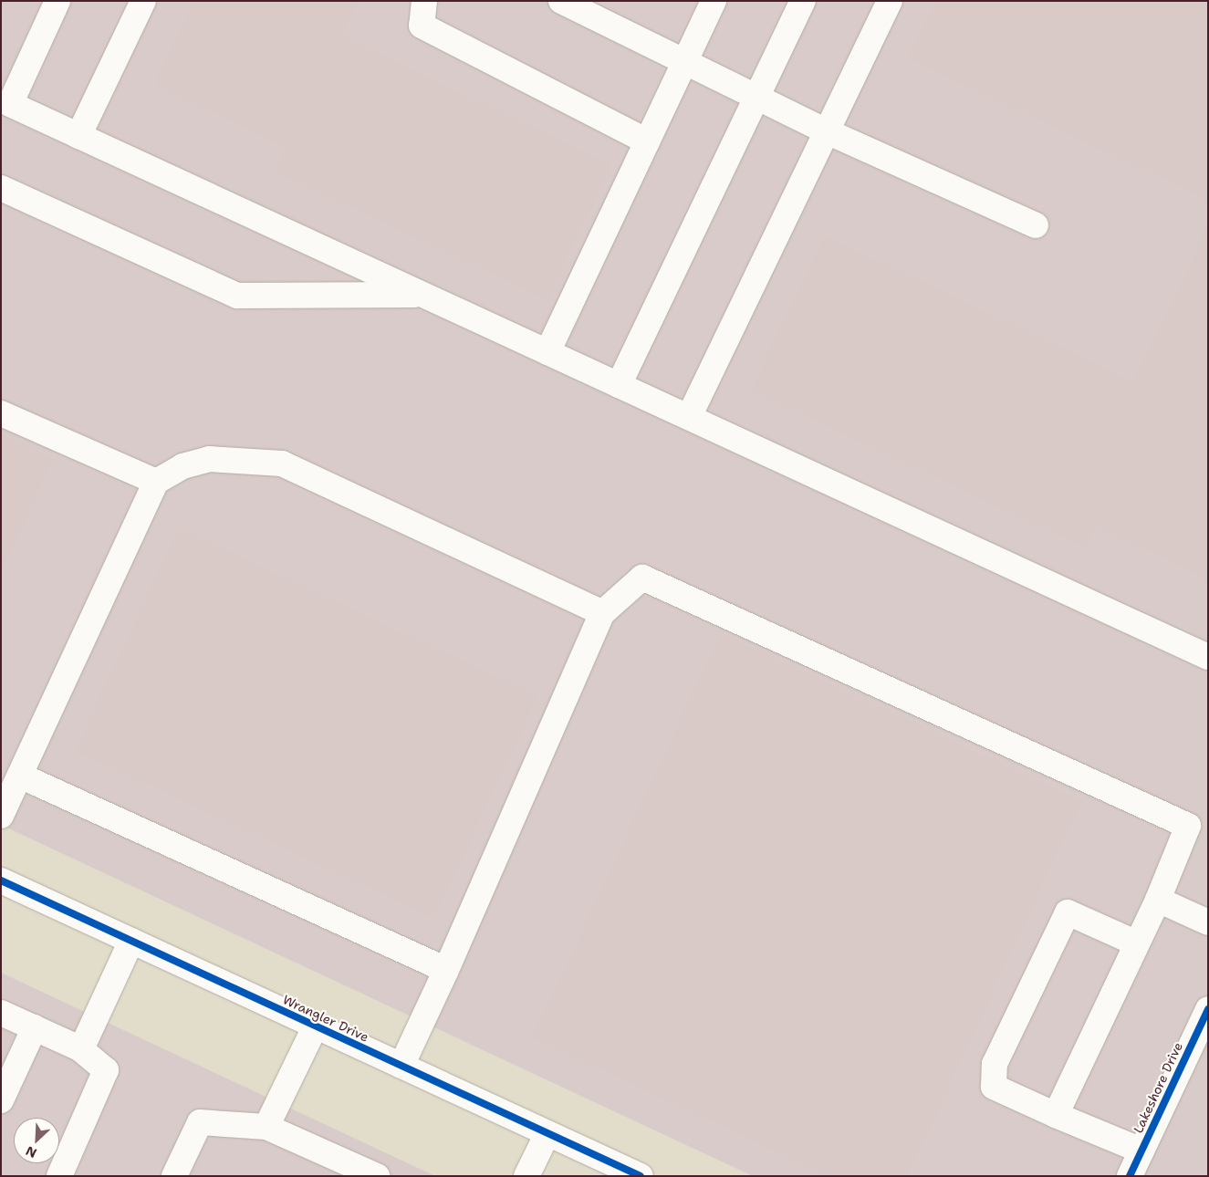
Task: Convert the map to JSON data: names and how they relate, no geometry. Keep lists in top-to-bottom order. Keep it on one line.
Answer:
{"streets":{"street":["Wrangler Drive","Lakeshore Drive"]},"north":"bottom left"}
